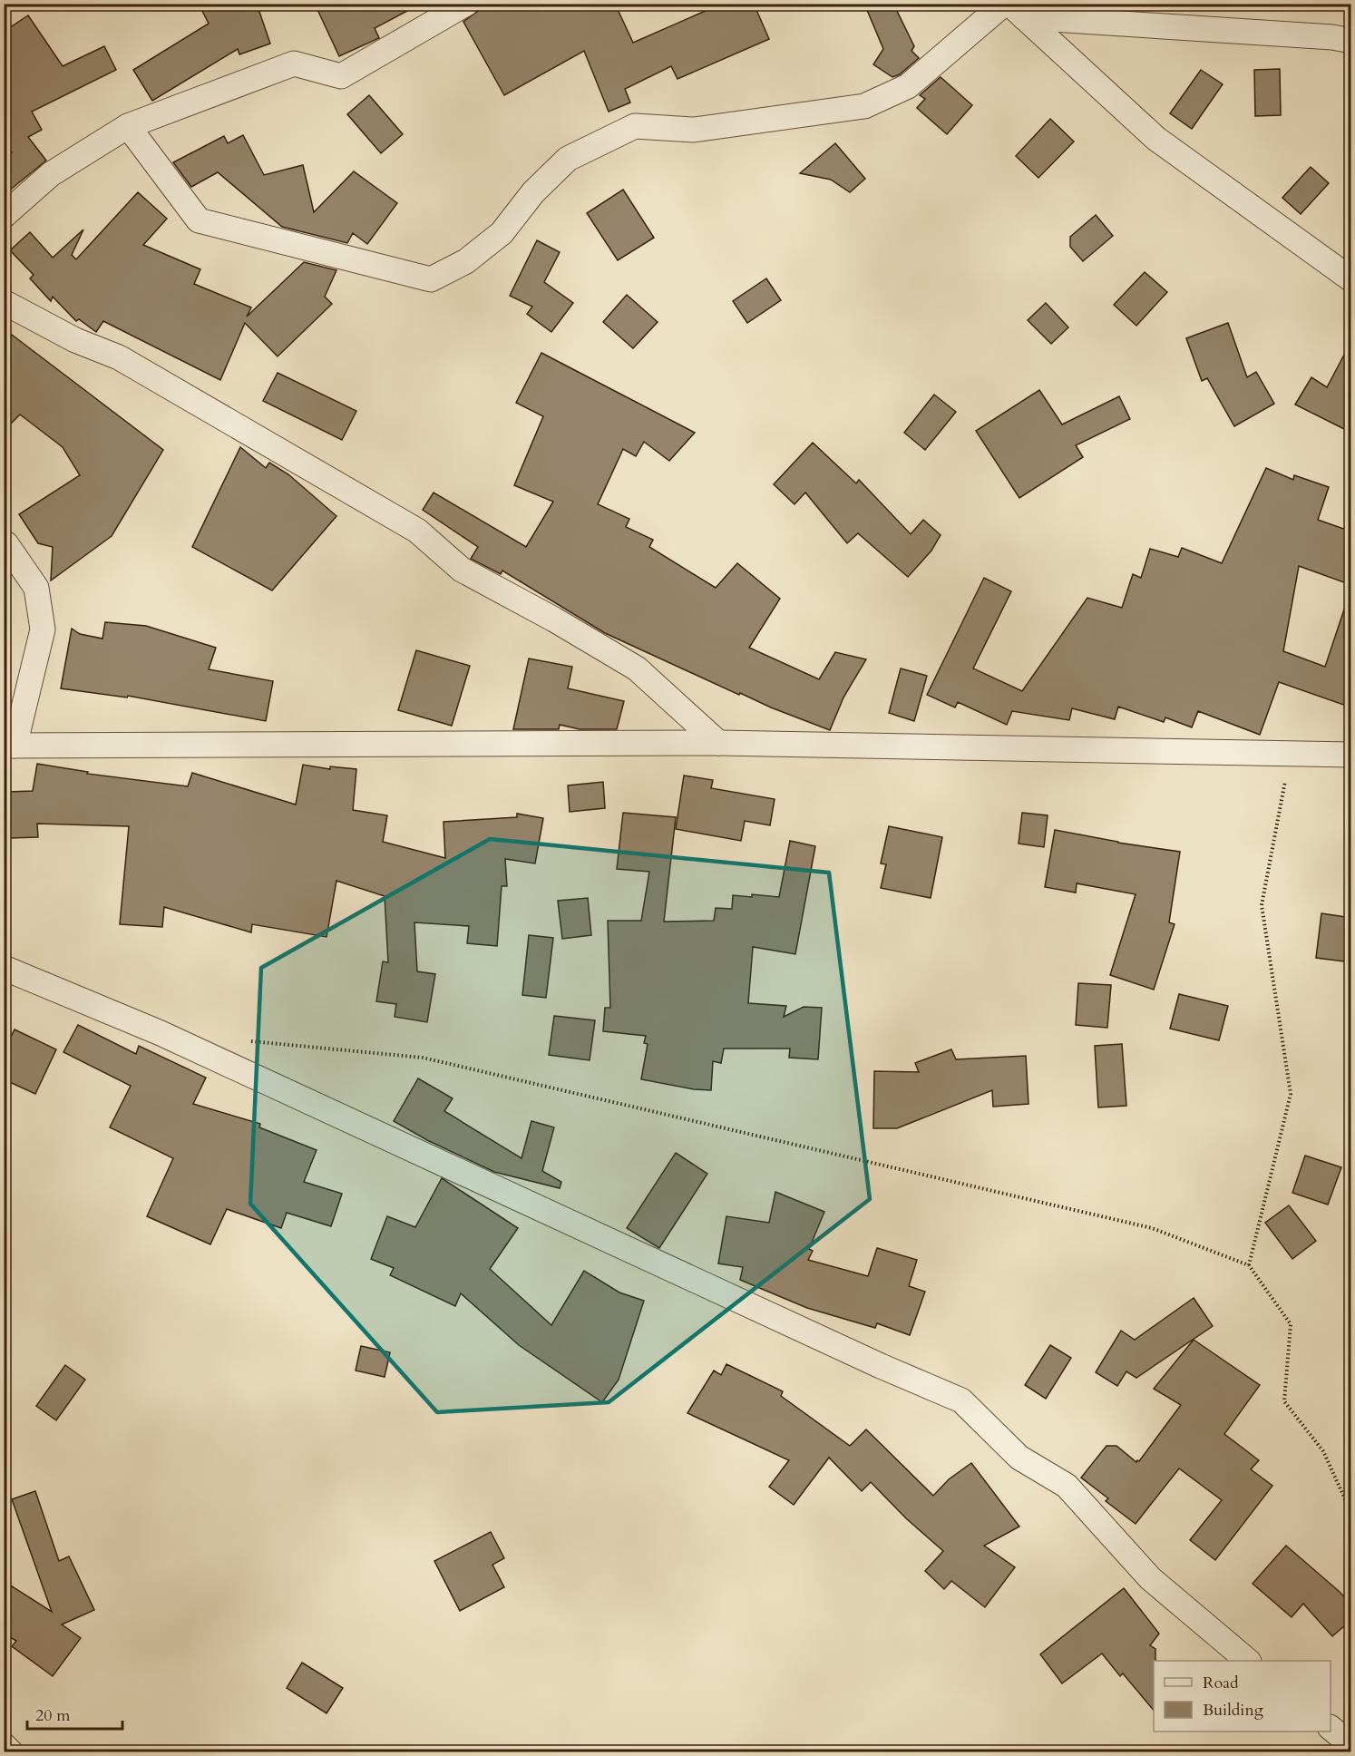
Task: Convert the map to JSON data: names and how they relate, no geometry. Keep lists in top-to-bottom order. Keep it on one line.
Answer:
{"legend":["Road","Building"],"scale_bar":"20 m"}
